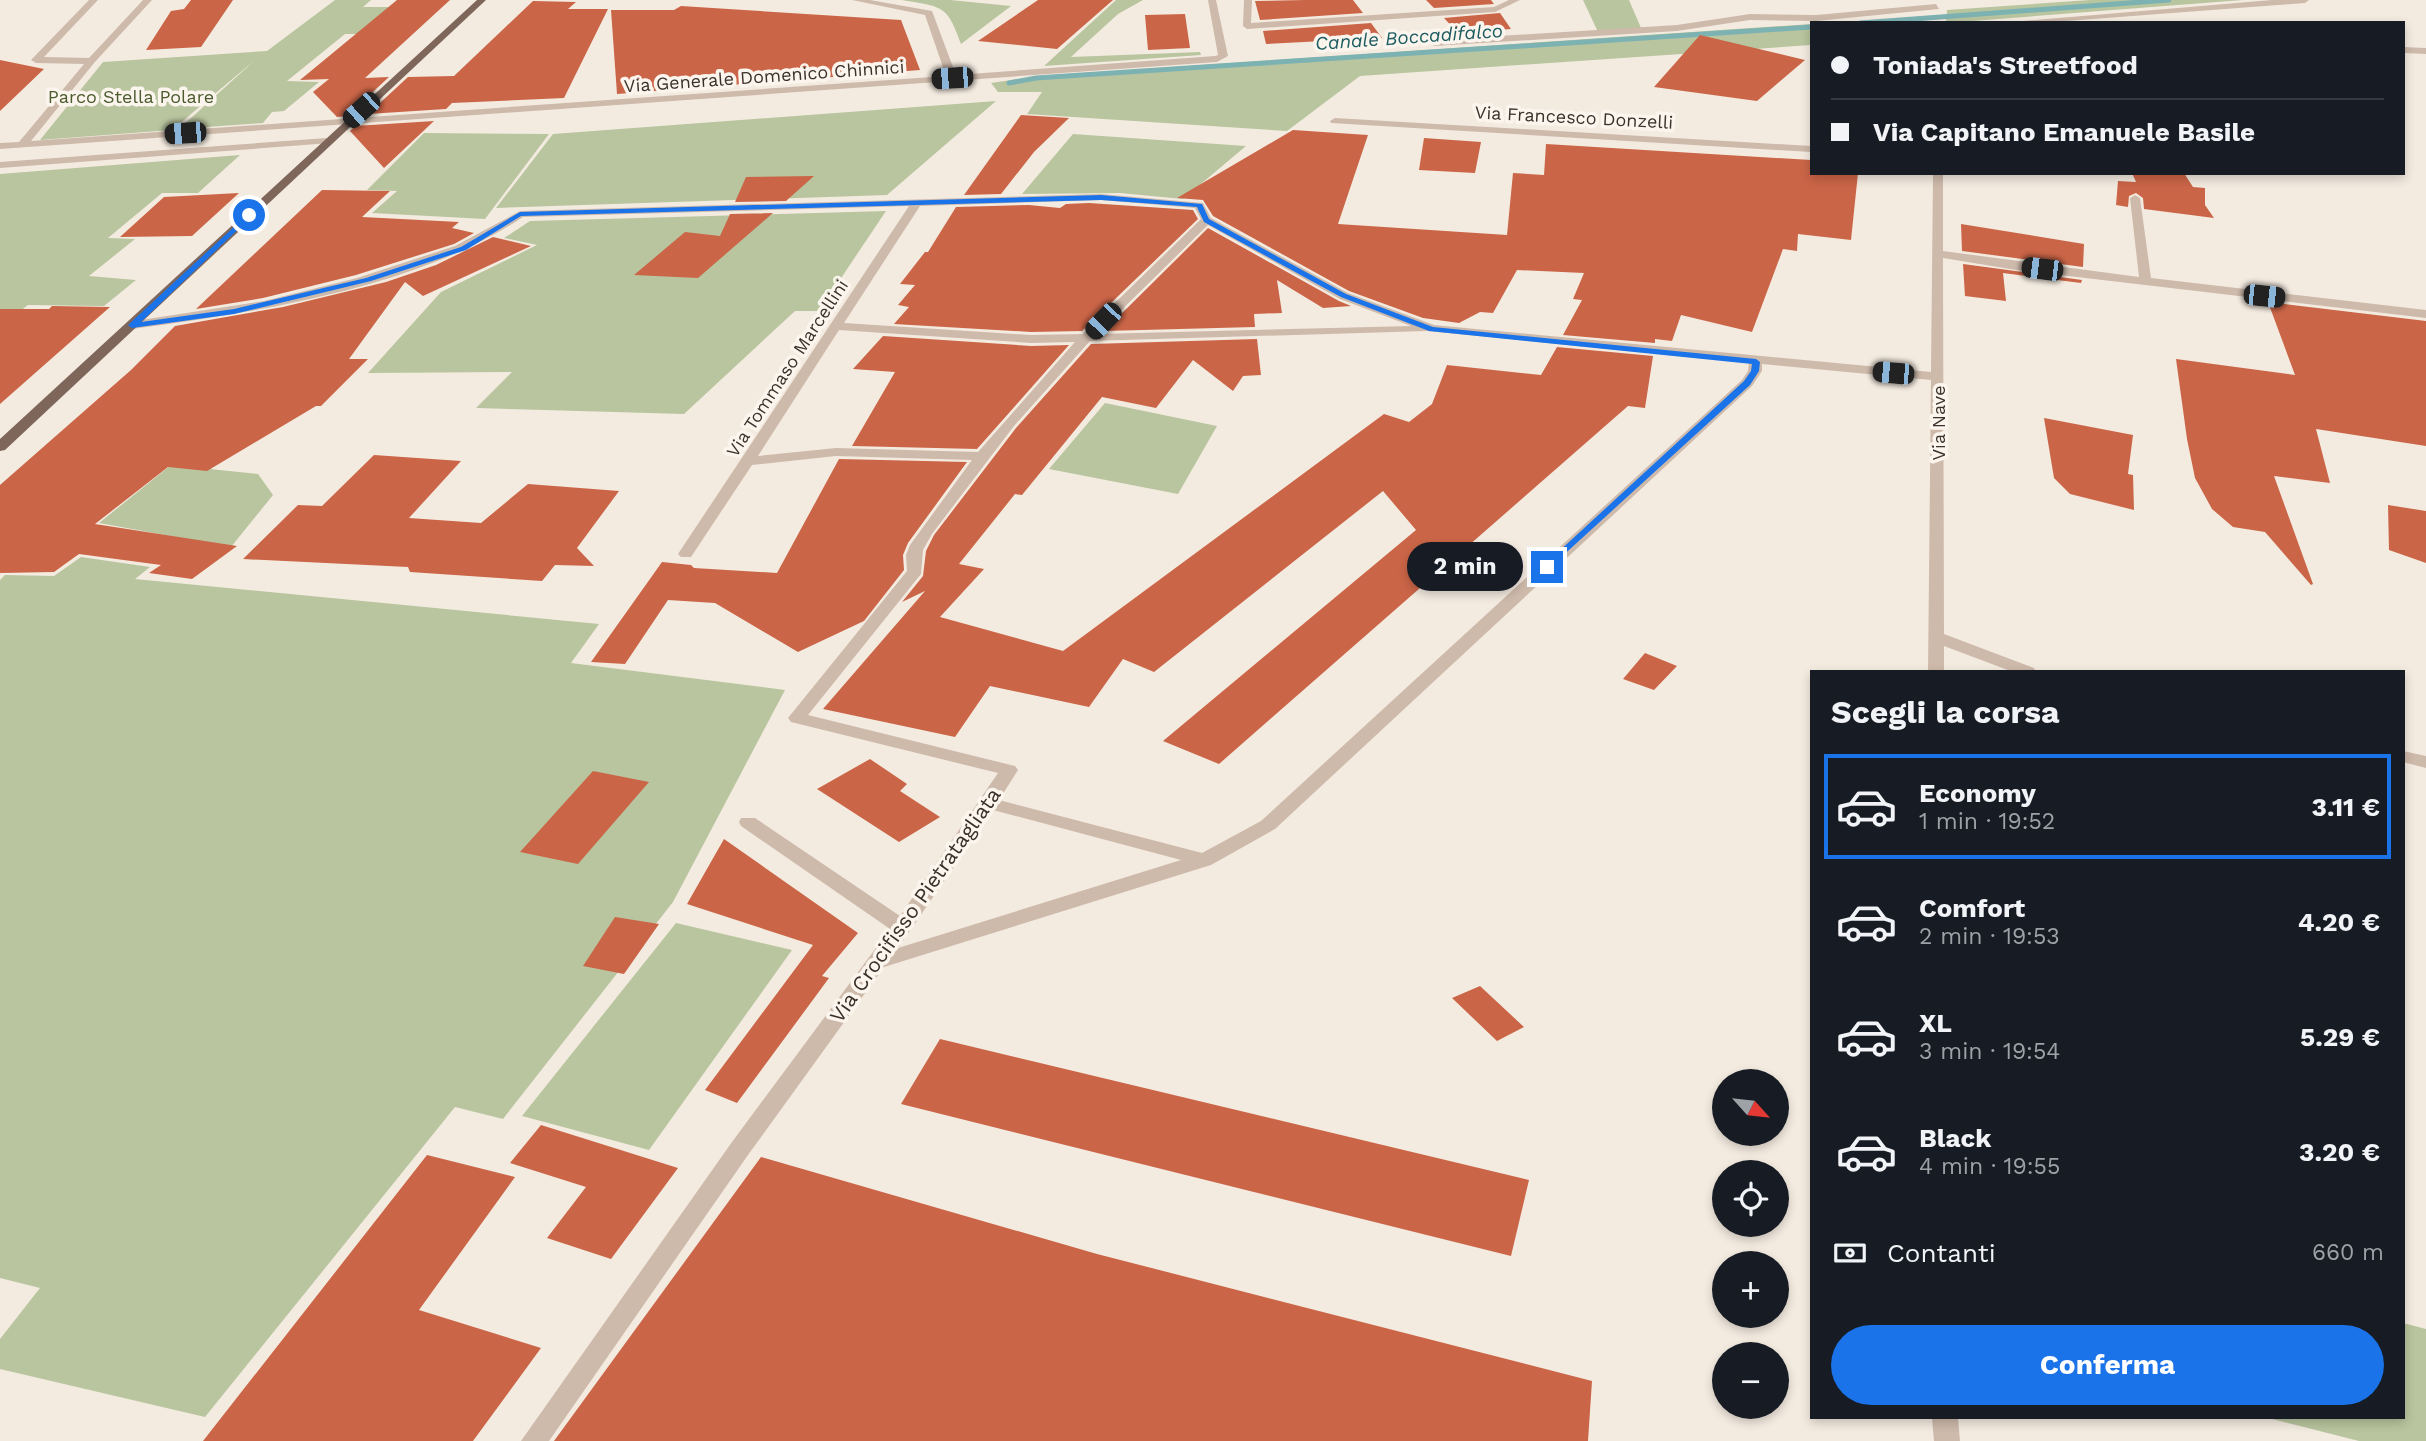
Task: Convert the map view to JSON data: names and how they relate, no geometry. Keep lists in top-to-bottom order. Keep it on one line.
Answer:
{"streets":{"street":["Via Generale Domenico Chinnici","Via Francesco Donzelli","Via Tommaso Marcellini","Via Nave","Via Crocifisso Pietratagliata"]},"water":["Canale Boccadifalco"],"parks":["Parco Stella Polare"],"north":"bottom right","page":{"banner":["Toniada's Streetfood","Via Capitano Emanuele Basile"],"bubble":"2 min","heading":"Scegli la corsa","list":[{"name":"Economy","note":"1 min · 19:52","value":"3.11 €"},{"name":"Comfort","note":"2 min · 19:53","value":"4.20 €"},{"name":"XL","note":"3 min · 19:54","value":"5.29 €"},{"name":"Black","note":"4 min · 19:55","value":"3.20 €"}],"map_buttons":["+","−"],"pay":["Contanti","660 m"],"buttons":"Conferma"}}
